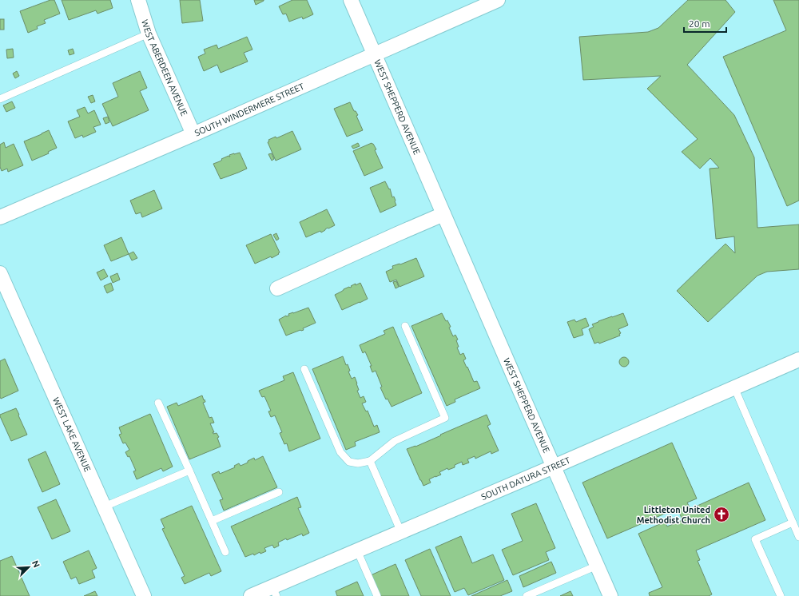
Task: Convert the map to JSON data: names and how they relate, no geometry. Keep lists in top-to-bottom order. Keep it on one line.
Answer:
{"streets":{"street":["WEST ABERDEEN AVENUE","WEST SHEPPERD AVENUE","SOUTH WINDERMERE STREET","WEST LAKE AVENUE","SOUTH DATURA STREET"]},"crossings":[["WEST ABERDEEN AVENUE","SOUTH WINDERMERE STREET"],["WEST SHEPPERD AVENUE","SOUTH WINDERMERE STREET"],["WEST SHEPPERD AVENUE","SOUTH DATURA STREET"]],"places":{"church":["Littleton United Methodist Church"]},"scale_bar":"20 m","north":"top right"}
